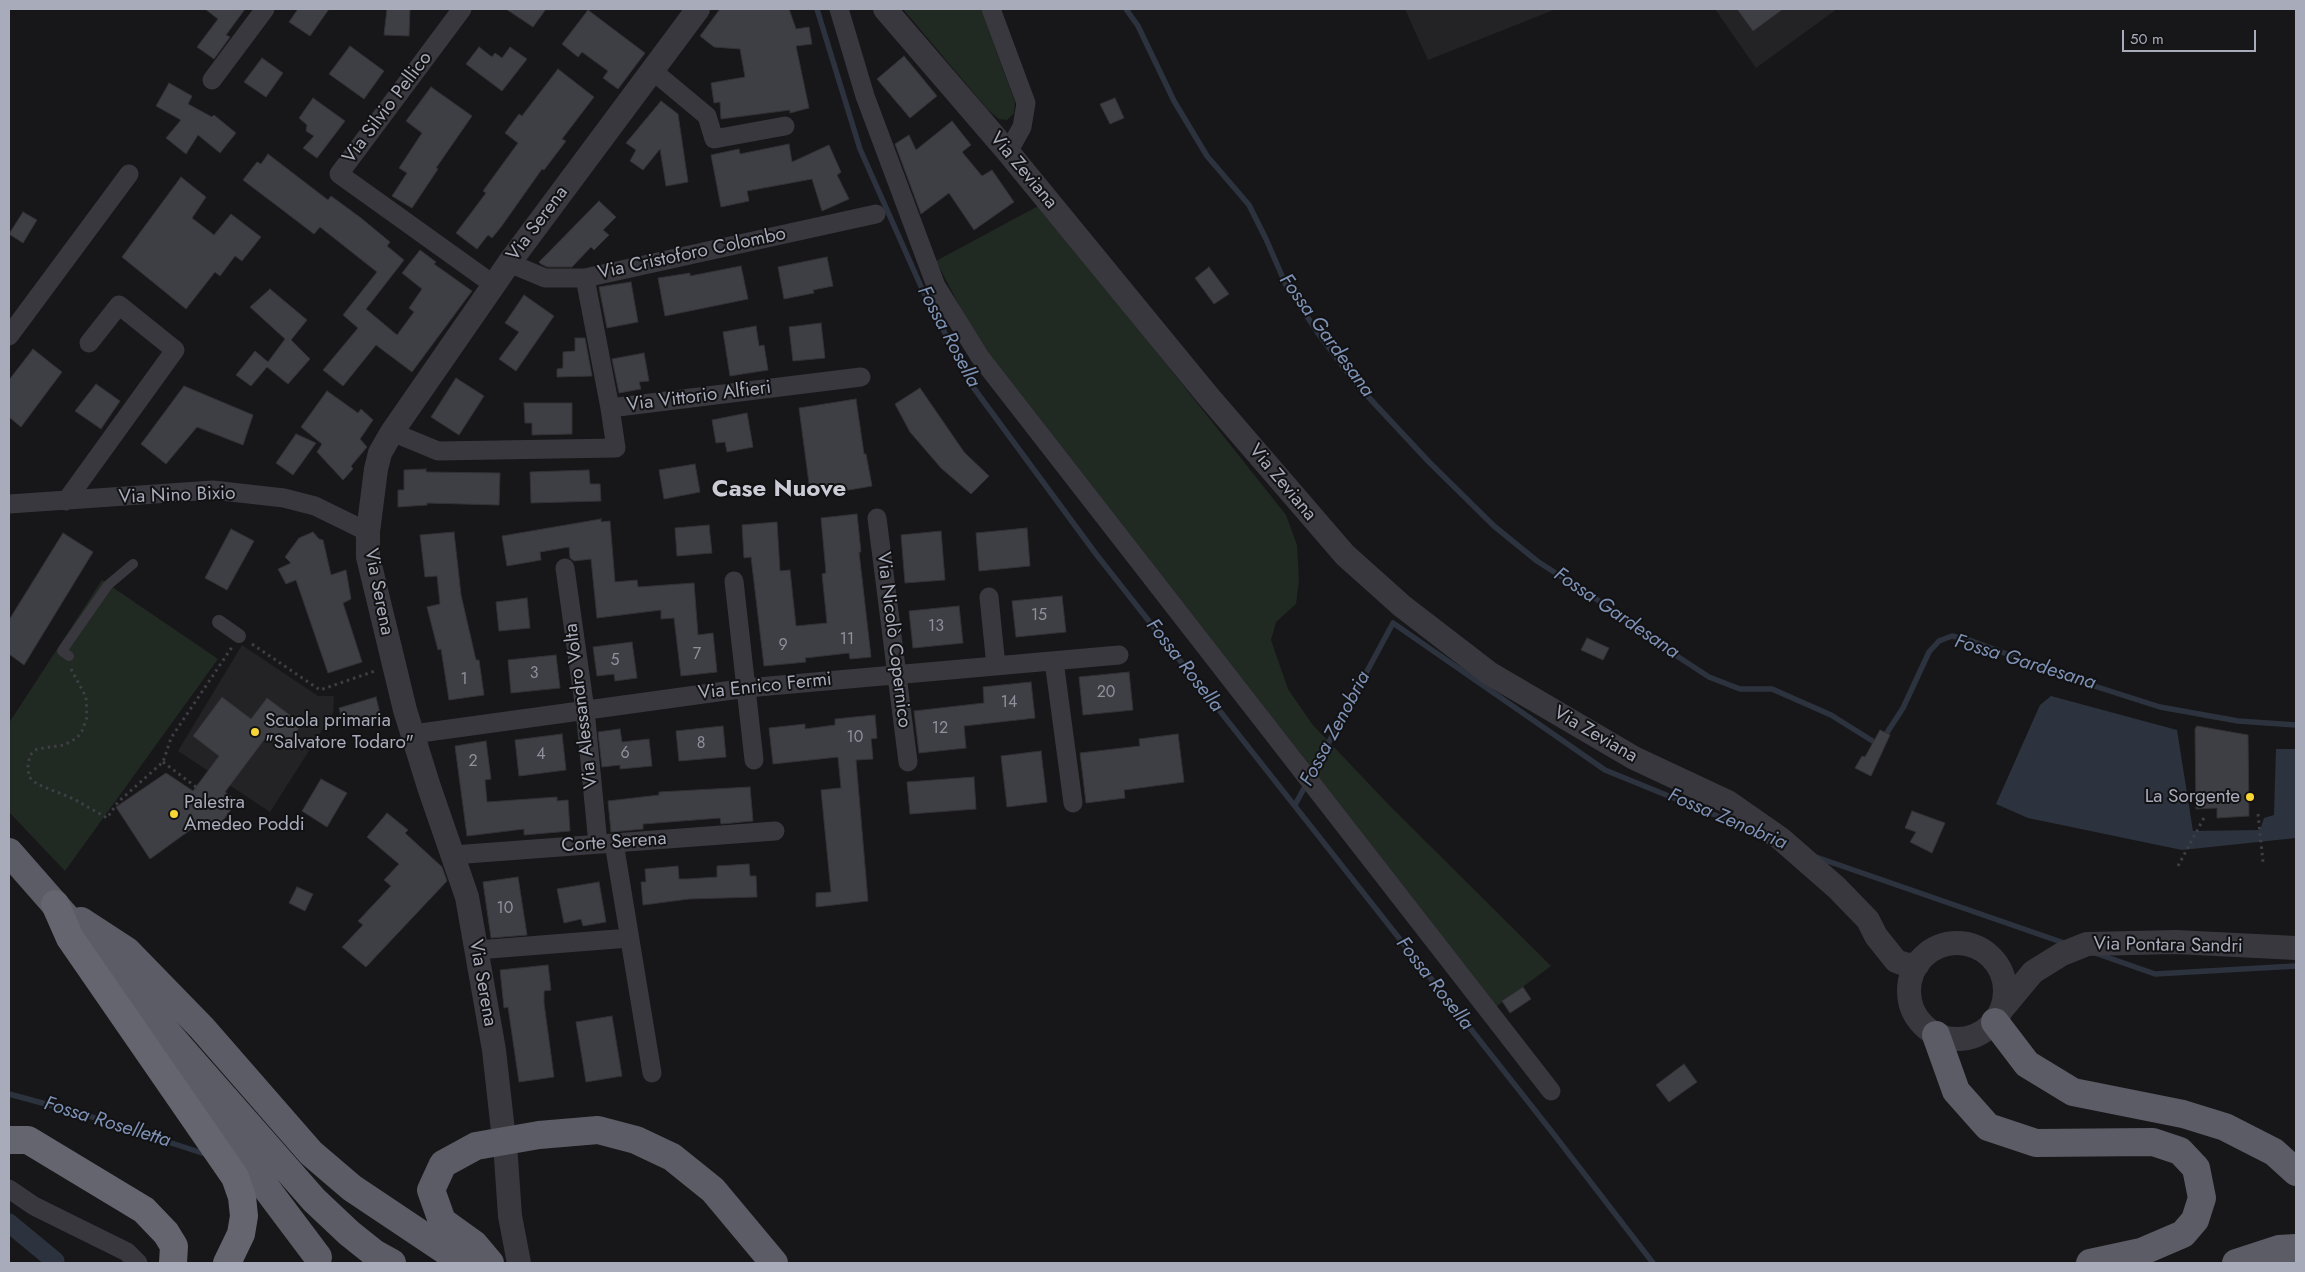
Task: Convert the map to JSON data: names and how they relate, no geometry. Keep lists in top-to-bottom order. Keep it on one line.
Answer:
{"streets":{"street":["Via Silvio Pellico","Via Zeviana","Via Serena","Via Cristoforo Colombo","Via Vittorio Alfieri","Via Nino Bixio","Via Nicolò Copernico","Via Enrico Fermi","Via Alessandro Volta","Corte Serena","Via Pontara Sandri"]},"crossings":[["Via Silvio Pellico","Via Serena"],["Via Serena","Via Cristoforo Colombo"],["Via Serena","Via Nino Bixio"],["Via Serena","Via Enrico Fermi"],["Via Serena","Corte Serena"],["Via Cristoforo Colombo","Via Vittorio Alfieri"],["Via Nicolò Copernico","Via Enrico Fermi"],["Via Enrico Fermi","Via Alessandro Volta"],["Via Alessandro Volta","Corte Serena"]],"districts":["Case Nuove"],"water":["Fossa Gardesana","Fossa Rosella","Fossa Zenobria","Fossa Roselletta"],"places":["Scuola primaria \"Salvatore Todaro\"","La Sorgente","Palestra Amedeo Poddi"],"house_numbers":["15","13","11","9","7","5","3","1","20","14","12","10","8","6","4","2","10"],"scale_bar":"50 m"}
